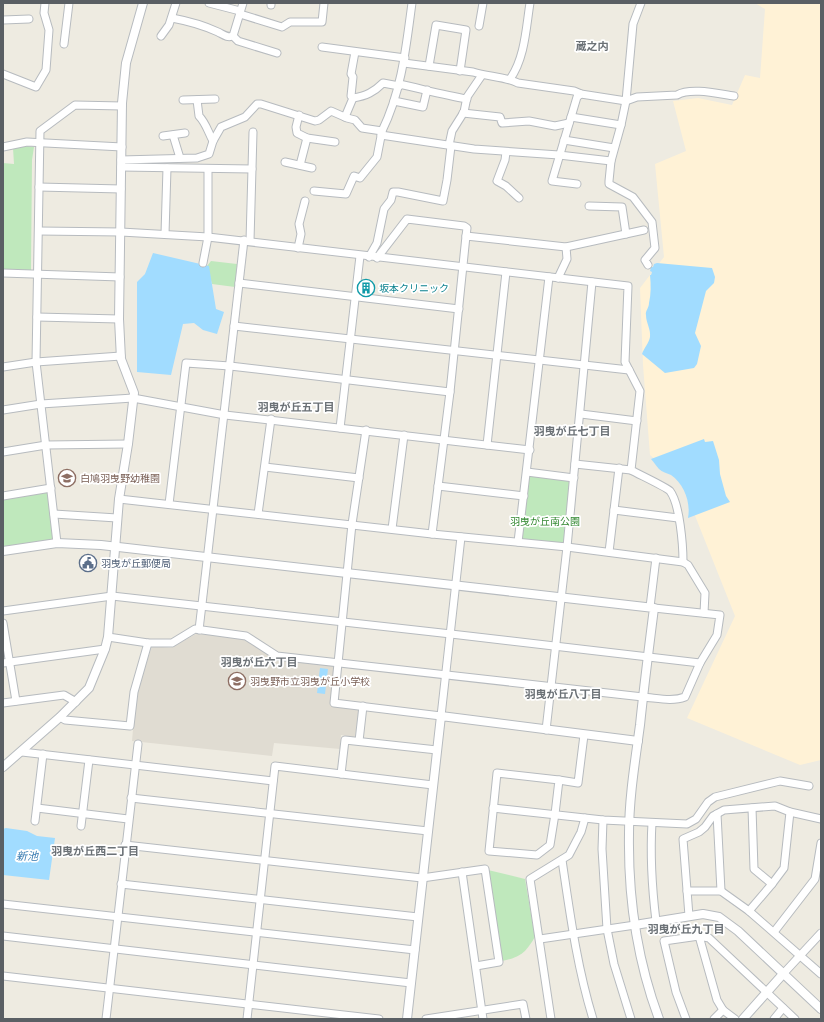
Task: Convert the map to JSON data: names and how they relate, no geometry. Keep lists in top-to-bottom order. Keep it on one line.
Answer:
{"districts":["蔵之内","羽曳が丘五丁目","羽曳が丘七丁目","羽曳が丘六丁目","羽曳が丘八丁目","羽曳が丘西二丁目","羽曳が丘九丁目"],"water":["新池"],"parks":["羽曳が丘南公園"],"places":{"building":["坂本クリニック"],"school or university":["白鳩羽曳野幼稚園","羽曳野市立羽曳が丘小学校"],"public building":["羽曳が丘郵便局"]}}
